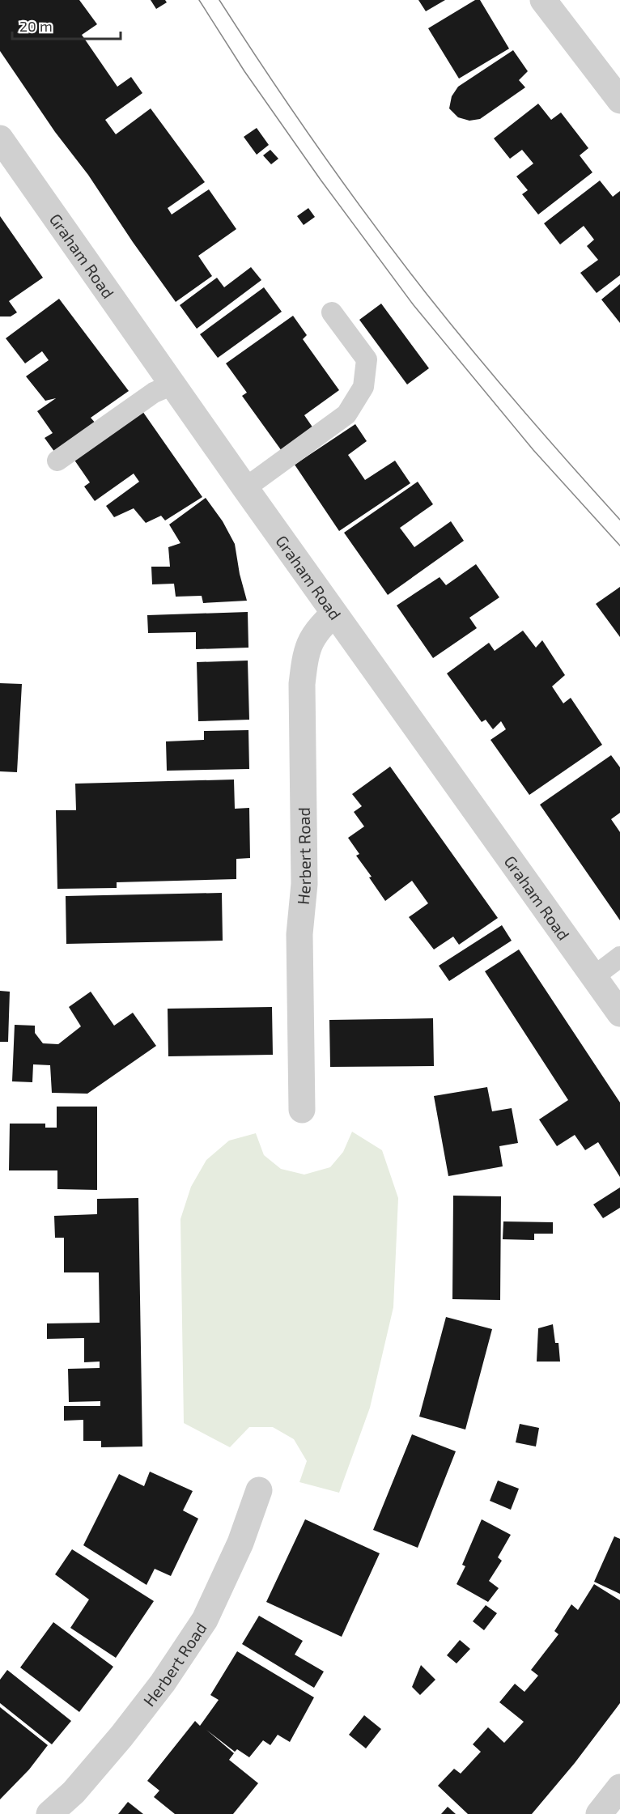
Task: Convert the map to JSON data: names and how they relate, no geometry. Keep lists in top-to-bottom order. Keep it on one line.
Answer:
{"streets":{"street":["Graham Road","Herbert Road"]},"crossings":[["Graham Road","Herbert Road"]],"scale_bar":"20 m"}
